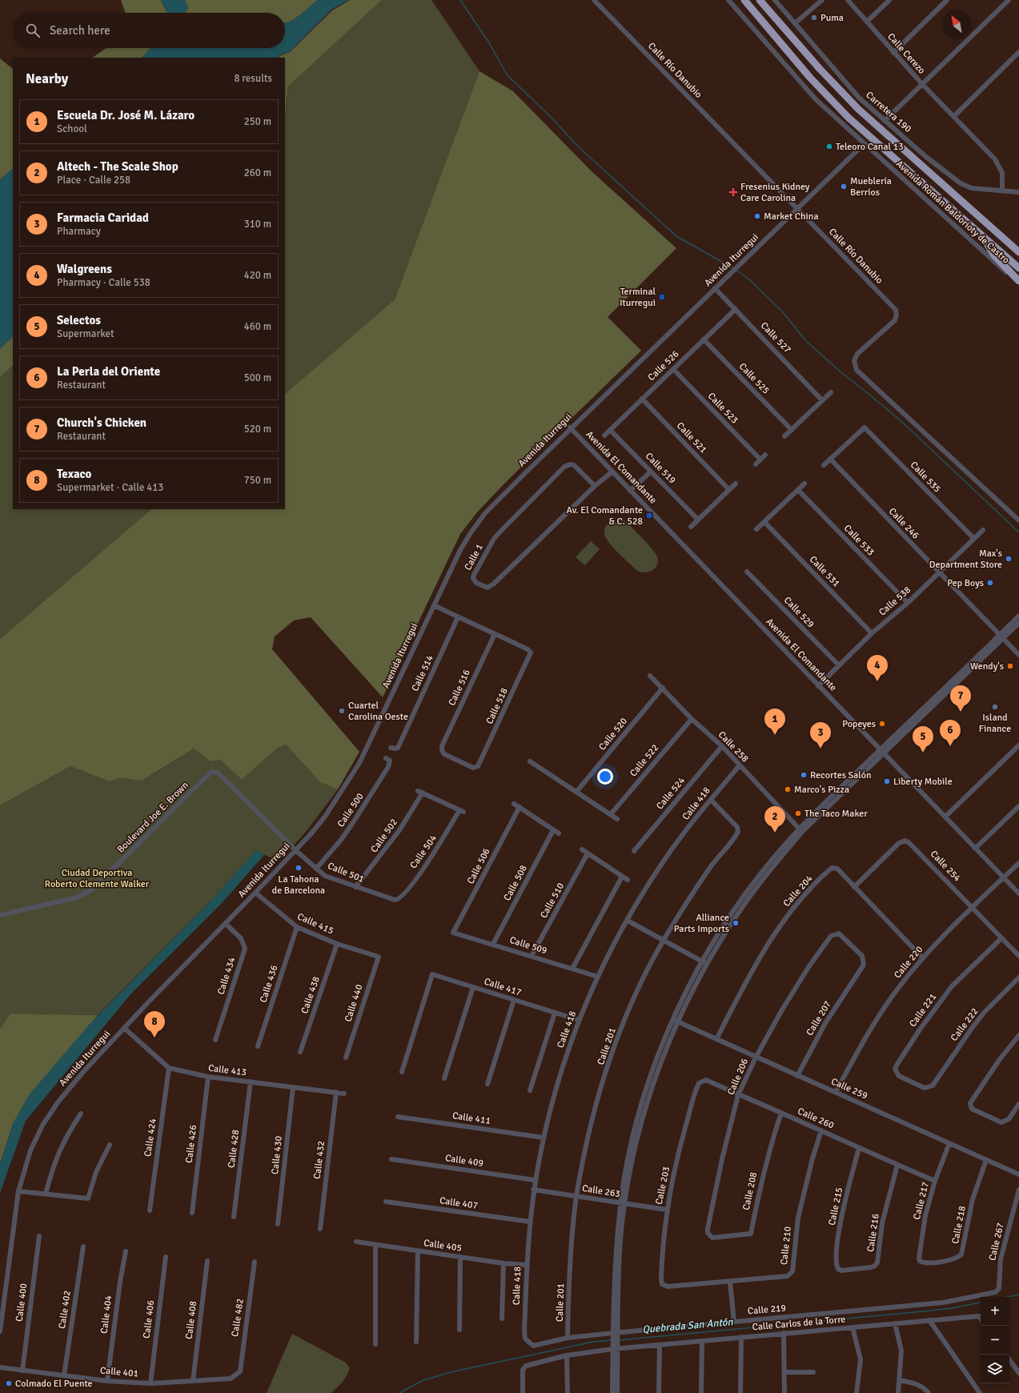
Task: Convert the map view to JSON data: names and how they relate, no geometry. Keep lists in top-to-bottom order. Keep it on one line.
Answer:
{"streets":{"street":["Calle Cerezo","Calle Río Danubio","Carretera 190","Avenida Román Baldorioty de Castro","Avenida Iturregui","Calle 527","Calle 526","Calle 525","Calle 523","Calle 521","Avenida El Comandante","Calle 519","Calle 535","Calle 246","Calle 533","Calle 1","Calle 531","Calle 538","Calle 529","Calle 514","Calle 516","Calle 518","Calle 520","Calle 258","Calle 522","Calle 524","Calle 418","Calle 500","Boulevard Joe E. Brown","Calle 502","Calle 504","Calle 506","Calle 254","Calle 501","Calle 508","Calle 204","Calle 510","Calle 415","Calle 509","Calle 220","Calle 434","Calle 436","Calle 417","Calle 438","Calle 440","Calle 221","Calle 207","Calle 222","Calle 201","Calle 413","Calle 206","Calle 259","Calle 411","Calle 260","Calle 424","Calle 426","Calle 428","Calle 430","Calle 432","Calle 409","Calle 203","Calle 263","Calle 208","Calle 217","Calle 407","Calle 215","Calle 218","Calle 216","Calle 267","Calle 405","Calle 210","Calle 400","Calle 402","Calle 219","Calle 404","Calle 482","Calle 406","Calle 408","Calle Carlos de la Torre","Calle 401"]},"crossings":[["Calle Cerezo","Carretera 190"],["Calle Río Danubio","Avenida Iturregui"],["Avenida Román Baldorioty de Castro","Avenida Iturregui"],["Avenida Iturregui","Calle 527"],["Avenida Iturregui","Avenida El Comandante"],["Avenida Iturregui","Boulevard Joe E. Brown"],["Avenida Iturregui","Calle 501"],["Avenida Iturregui","Calle 415"],["Avenida Iturregui","Calle 434"],["Avenida Iturregui","Calle 413"],["Calle 527","Calle 526"],["Calle 526","Calle 525"],["Calle 526","Calle 523"],["Calle 526","Calle 521"],["Calle 526","Calle 519"],["Avenida El Comandante","Calle 1"],["Avenida El Comandante","Calle 538"],["Avenida El Comandante","Calle 220"],["Calle 535","Calle 246"],["Calle 535","Calle 538"],["Calle 246","Calle 538"],["Calle 533","Calle 538"],["Calle 531","Calle 538"],["Calle 538","Calle 529"],["Calle 516","Calle 518"],["Calle 520","Calle 258"],["Calle 258","Calle 522"],["Calle 258","Calle 524"],["Calle 258","Calle 418"],["Calle 418","Calle 509"],["Calle 418","Calle 417"],["Calle 418","Calle 201"],["Calle 418","Calle 411"],["Calle 418","Calle 409"],["Calle 418","Calle 263"],["Calle 418","Calle 407"],["Calle 418","Calle 405"],["Calle 418","Calle 219"],["Calle 500","Calle 501"],["Boulevard Joe E. Brown","Calle 501"],["Calle 502","Calle 504"],["Calle 502","Calle 501"],["Calle 504","Calle 501"],["Calle 506","Calle 509"],["Calle 254","Calle 204"],["Calle 254","Calle 220"],["Calle 254","Calle 221"],["Calle 508","Calle 509"],["Calle 204","Calle 220"],["Calle 204","Calle 259"],["Calle 510","Calle 509"],["Calle 415","Calle 436"],["Calle 415","Calle 438"],["Calle 415","Calle 440"],["Calle 220","Calle 259"],["Calle 221","Calle 222"],["Calle 207","Calle 206"],["Calle 207","Calle 259"],["Calle 201","Calle 263"],["Calle 201","Calle 219"],["Calle 413","Calle 424"],["Calle 413","Calle 426"],["Calle 413","Calle 428"],["Calle 413","Calle 430"],["Calle 413","Calle 432"],["Calle 206","Calle 259"],["Calle 206","Calle 260"],["Calle 206","Calle 208"],["Calle 259","Calle 217"],["Calle 259","Calle 218"],["Calle 260","Calle 203"],["Calle 260","Calle 208"],["Calle 260","Calle 217"],["Calle 260","Calle 215"],["Calle 260","Calle 216"],["Calle 260","Calle 210"],["Calle 203","Calle 263"],["Calle 203","Calle 210"],["Calle 217","Calle 218"],["Calle 215","Calle 216"],["Calle 267","Calle 219"],["Calle 400","Calle 401"],["Calle 402","Calle 401"],["Calle 404","Calle 401"],["Calle 482","Calle 401"],["Calle 406","Calle 401"],["Calle 408","Calle 401"]],"water":["Quebrada San Antón"],"parks":["Ciudad Deportiva Roberto Clemente Walker"],"places":{"other":["Puma","Teleoro Canal 13","Mueblería Berríos","Market China","Max's Department Store","Pep Boys","Wendy's","Island Finance","Cuartel Carolina Oeste","Popeyes","Recortes Salón","Liberty Mobile","Marco's Pizza","The Taco Maker","La Tahona de Barcelona","Alliance Parts Imports","Colmado El Puente"],"health":["Fresenius Kidney Care Carolina"],"transit":["Terminal Iturregui","Av. El Comandante & C. 528"]},"north":"top left","page":{"search":"Search here","heading":["Nearby","8 results"],"list":[{"mark":"1","name":"Escuela Dr. José M. Lázaro","note":"School","value":"250 m"},{"mark":"2","name":"Altech - The Scale Shop","note":"Place · Calle 258","value":"260 m"},{"mark":"3","name":"Farmacia Caridad","note":"Pharmacy","value":"310 m"},{"mark":"4","name":"Walgreens","note":"Pharmacy · Calle 538","value":"420 m"},{"mark":"5","name":"Selectos","note":"Supermarket","value":"460 m"},{"mark":"6","name":"La Perla del Oriente","note":"Restaurant","value":"500 m"},{"mark":"7","name":"Church's Chicken","note":"Restaurant","value":"520 m"},{"mark":"8","name":"Texaco","note":"Supermarket · Calle 413","value":"750 m"}],"pins":["4","7","1","6","3","5","2","8"],"map_buttons":["+","−"]}}
